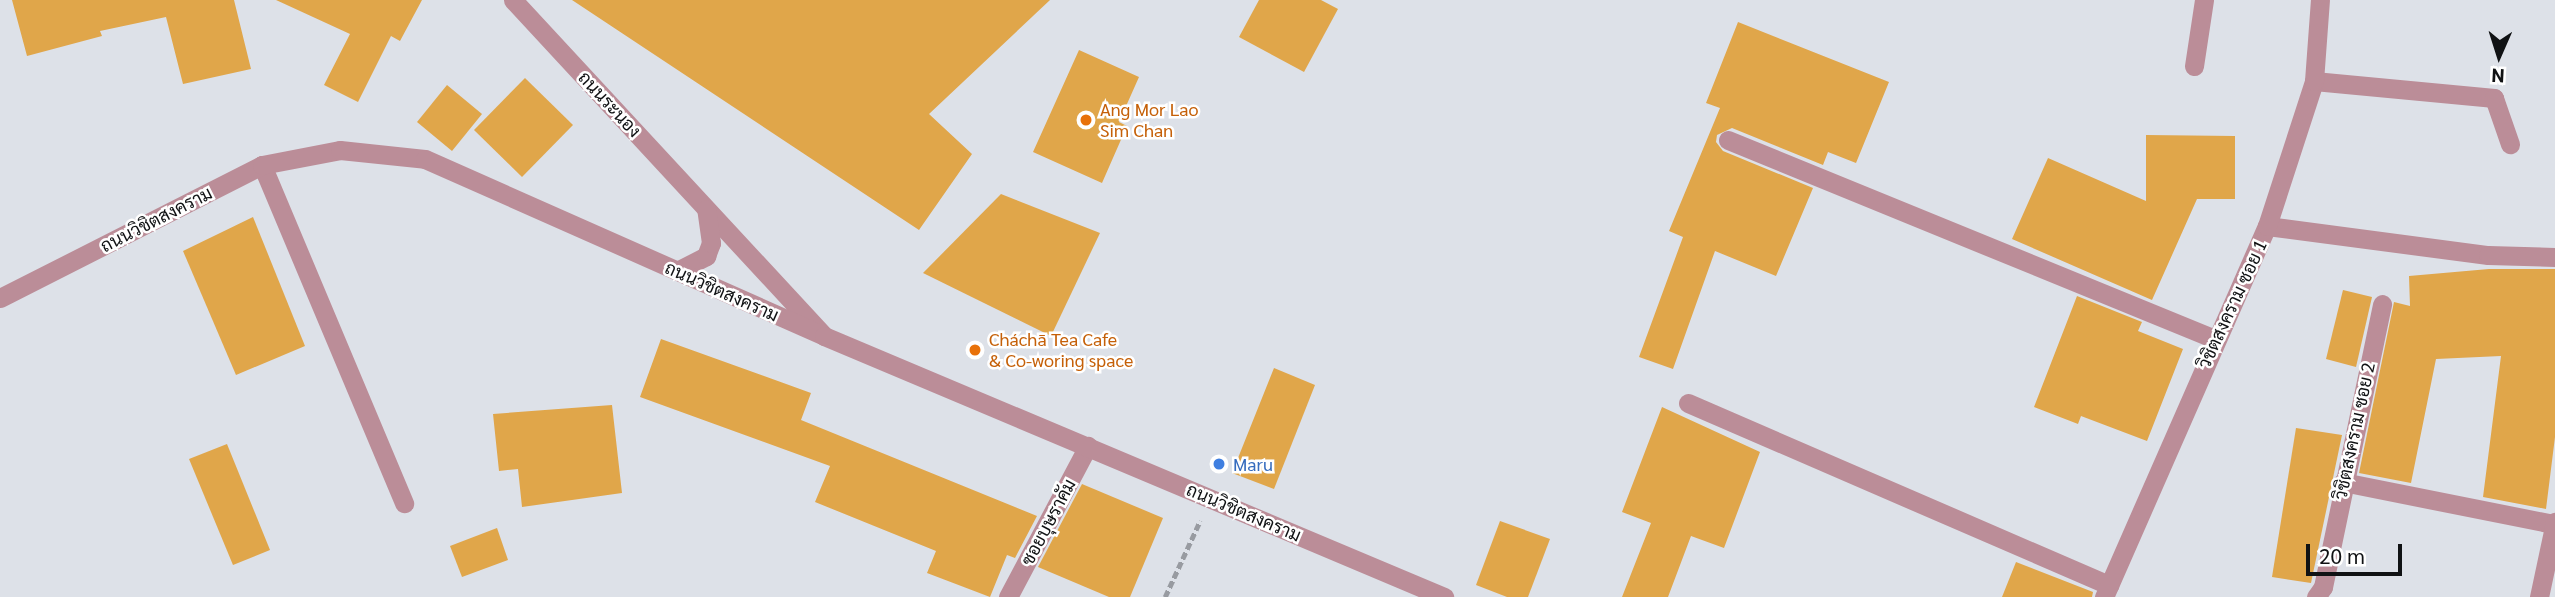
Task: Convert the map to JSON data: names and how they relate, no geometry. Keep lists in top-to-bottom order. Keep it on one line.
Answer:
{"streets":{"street":["ถนนระนอง","ถนนวิชิตสงคราม","วิชิตสงคราม ซอย 1","วิชิตสงคราม ซอย 2","ซอยบุษราคัม"]},"crossings":[["ถนนระนอง","ถนนวิชิตสงคราม"],["ถนนวิชิตสงคราม","ซอยบุษราคัม"]],"places":["Ang Mor Lao Sim Chan","Cháchā Tea Cafe & Co-woring space","Maru"],"scale_bar":"20 m","north":"bottom"}
